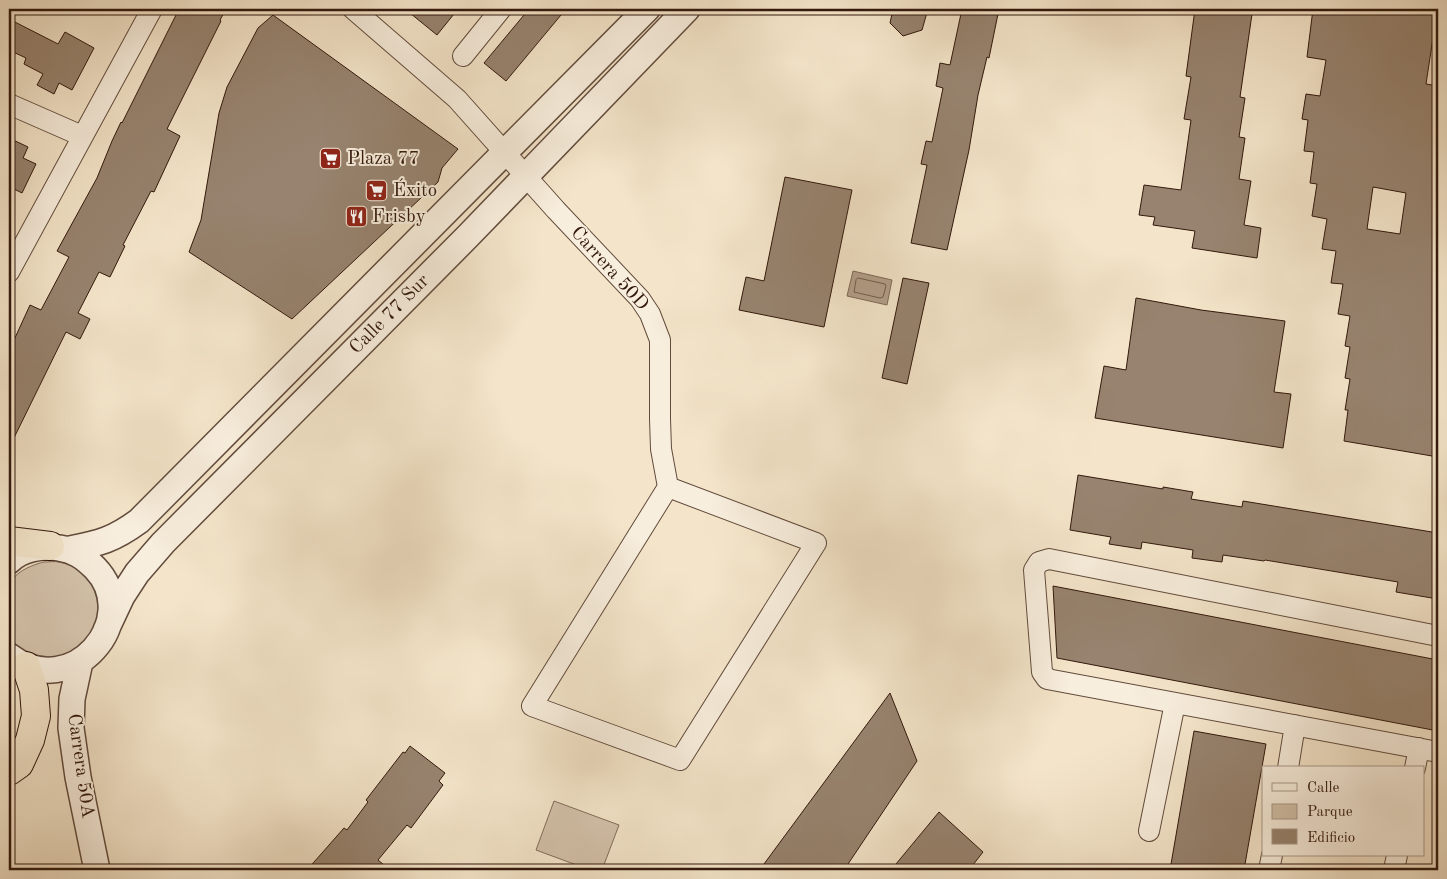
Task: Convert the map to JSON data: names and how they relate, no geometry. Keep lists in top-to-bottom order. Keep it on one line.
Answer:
{"streets":{"street":["Carrera 50D","Calle 77 Sur","Carrera 50A"]},"crossings":[["Carrera 50D","Calle 77 Sur"],["Calle 77 Sur","Carrera 50A"]],"places":{"supermarket":["Plaza 77","Éxito"],"restaurant":["Frisby"]},"legend":["Calle","Parque","Edificio"]}
